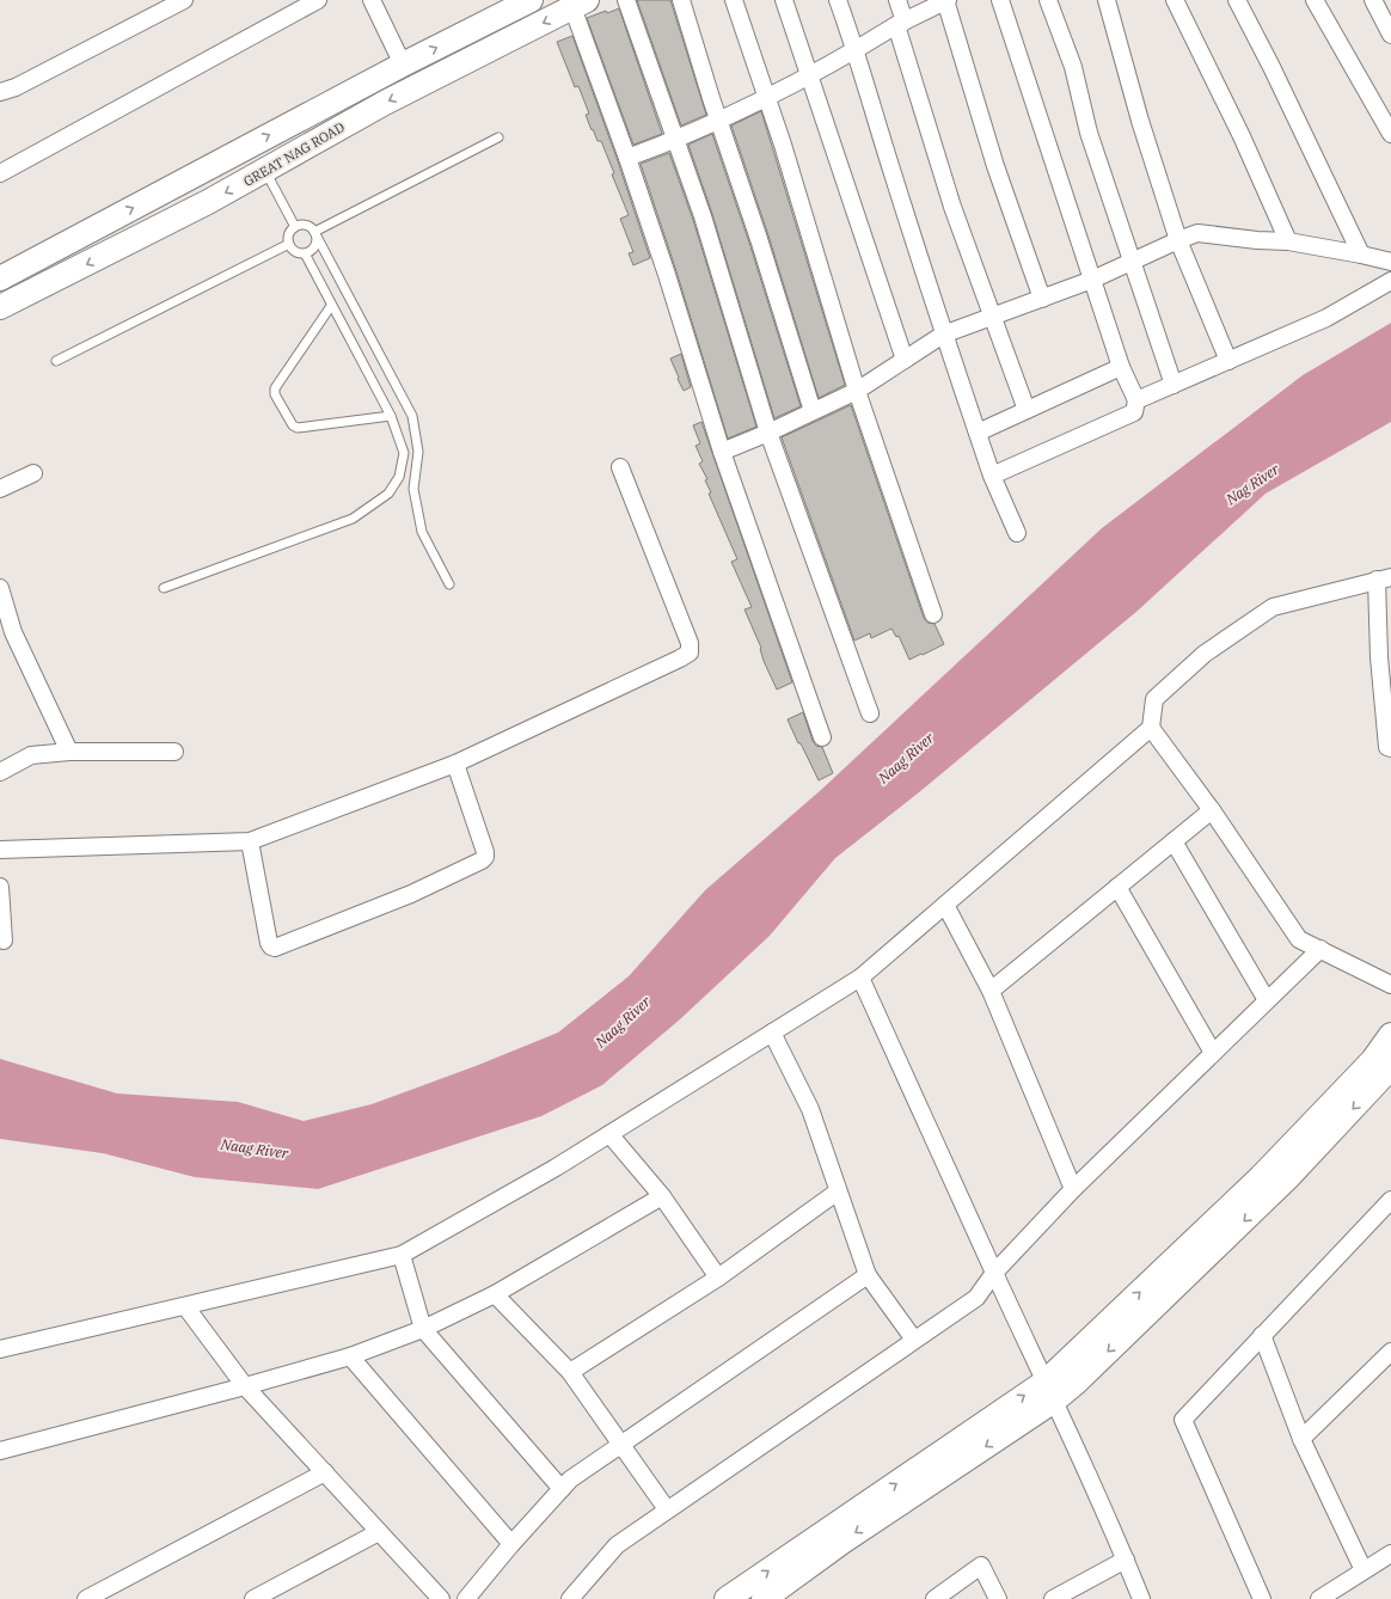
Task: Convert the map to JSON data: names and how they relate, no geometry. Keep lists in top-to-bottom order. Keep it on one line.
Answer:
{"streets":{"main road":["GREAT NAG ROAD"]},"water":["Nag River","Naag River"]}
